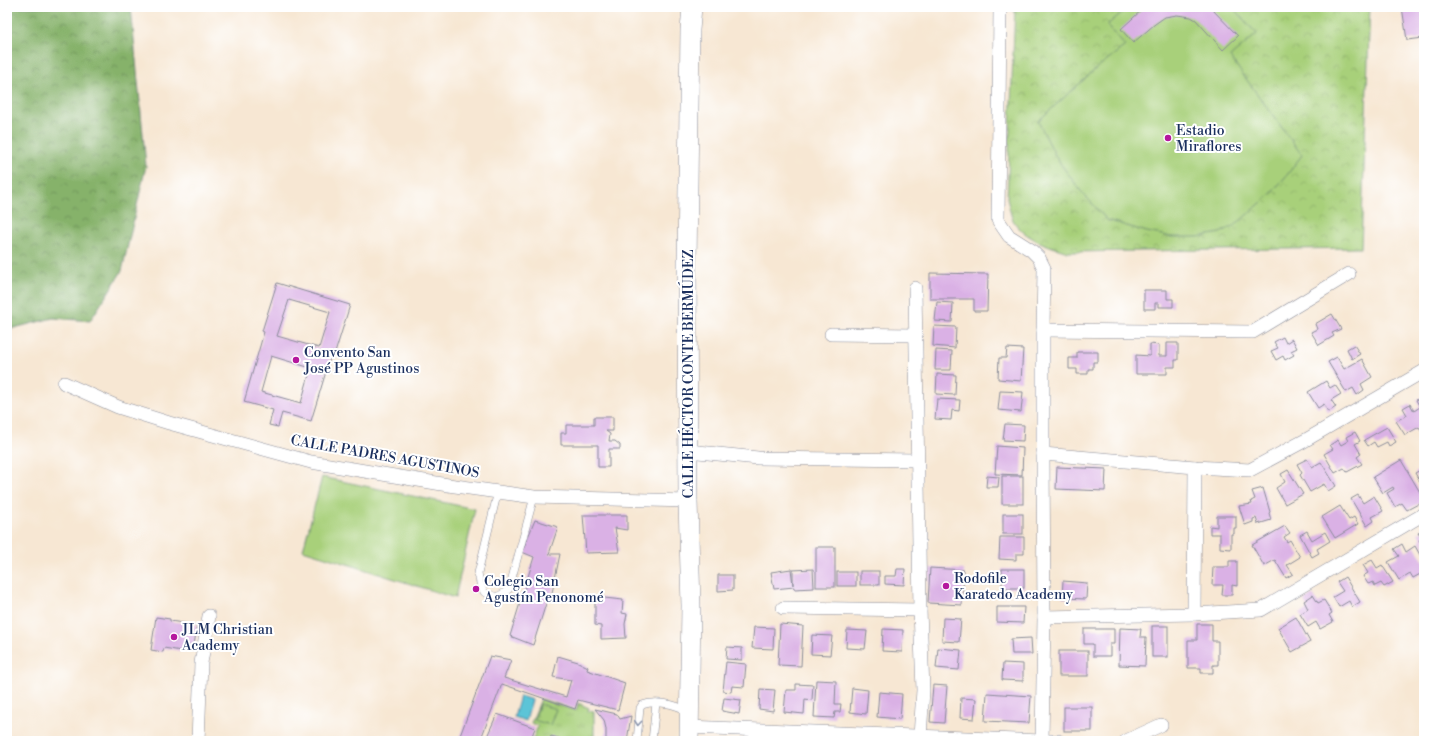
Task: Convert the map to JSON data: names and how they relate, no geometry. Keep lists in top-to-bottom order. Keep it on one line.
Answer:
{"streets":{"street":["CALLE HÉCTOR CONTE BERMÚDEZ","CALLE PADRES AGUSTINOS"]},"crossings":[["CALLE HÉCTOR CONTE BERMÚDEZ","CALLE PADRES AGUSTINOS"]],"places":["Estadio Miraflores","Convento San José PP Agustinos","Rodofile Karatedo Academy","Colegio San Agustín Penonomé","JLM Christian Academy"]}
